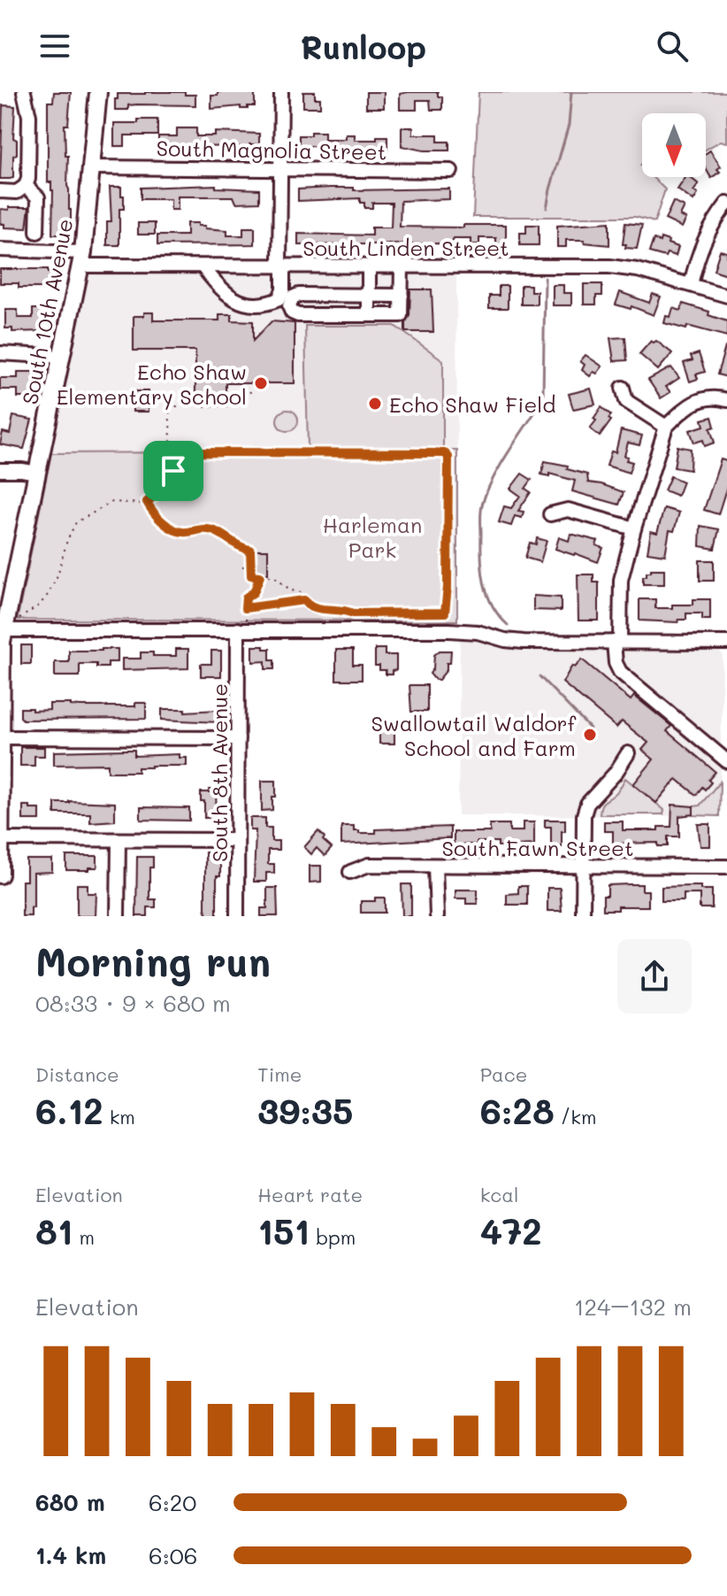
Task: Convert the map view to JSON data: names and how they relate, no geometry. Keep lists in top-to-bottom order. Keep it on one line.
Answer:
{"streets":{"main road":["South 10th Avenue"],"street":["South Magnolia Street","South Linden Street","South 8th Avenue","South Fawn Street"]},"crossings":[["South Magnolia Street","South 10th Avenue"],["South Linden Street","South 10th Avenue"]],"parks":["Harleman Park"],"places":["Echo Shaw Elementary School","Echo Shaw Field","Swallowtail Waldorf School and Farm"],"north":"bottom","page":{"header":"Runloop","heading":["Morning run","08:33 · 9 × 680 m"],"stats":[["Distance","6.12 km"],["Time","39:35"],["Pace","6:28 /km"],["Elevation","81 m"],["Heart rate","151 bpm"],["kcal","472"]],"chart":["Elevation","124–132 m"],"list":[{"name":"680 m","note":"6:20"},{"name":"1.4 km","note":"6:06"}]}}
